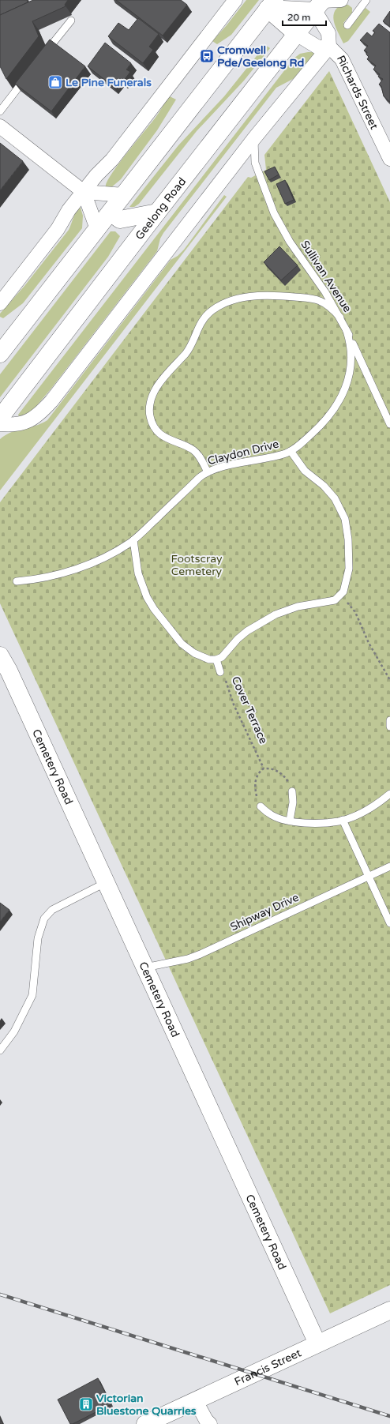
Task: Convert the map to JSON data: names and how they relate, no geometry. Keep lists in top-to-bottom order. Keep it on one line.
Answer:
{"streets":{"main road":["Geelong Road","Cemetery Road","Francis Street"],"street":["Richards Street"],"lane":["Sullivan Avenue","Claydon Drive","Cover Terrace","Shipway Drive"]},"crossings":[["Richards Street","Geelong Road"],["Sullivan Avenue","Claydon Drive"],["Cemetery Road","Shipway Drive"],["Cemetery Road","Francis Street"]],"parks":["Footscray Cemetery"],"places":{"bus stop":["Cromwell Pde/Geelong Rd"],"shop":["Le Pine Funerals"],"building":["Victorian Bluestone Quarries"]},"scale_bar":"20 m"}
